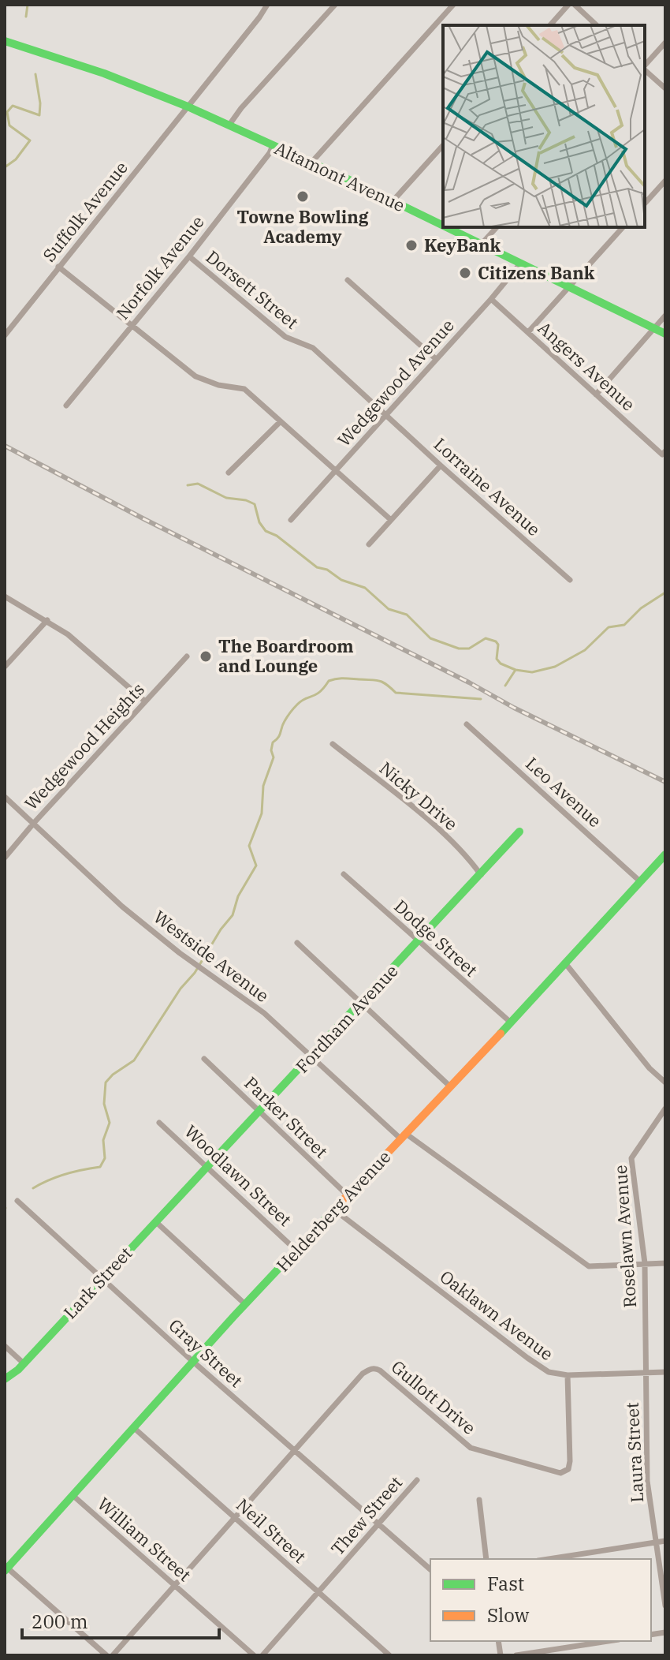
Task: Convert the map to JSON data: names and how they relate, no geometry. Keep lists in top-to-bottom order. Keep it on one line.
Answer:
{"streets":{"street":["Altamont Avenue","Suffolk Avenue","Norfolk Avenue","Dorsett Street","Angers Avenue","Wedgewood Avenue","Lorraine Avenue","Wedgewood Heights","Leo Avenue","Nicky Drive","Dodge Street","Westside Avenue","Fordham Avenue","Parker Street","Woodlawn Street","Helderberg Avenue","Roselawn Avenue","Lark Street","Oaklawn Avenue","Gray Street","Gullott Drive","Laura Street","Thew Street","Neil Street","William Street"]},"crossings":[["Altamont Avenue","Suffolk Avenue"],["Altamont Avenue","Norfolk Avenue"],["Altamont Avenue","Wedgewood Avenue"],["Norfolk Avenue","Dorsett Street"],["Dorsett Street","Wedgewood Avenue"],["Dorsett Street","Lorraine Avenue"],["Angers Avenue","Wedgewood Avenue"],["Wedgewood Avenue","Lorraine Avenue"],["Wedgewood Heights","Westside Avenue"],["Leo Avenue","Helderberg Avenue"],["Nicky Drive","Fordham Avenue"],["Dodge Street","Fordham Avenue"],["Dodge Street","Helderberg Avenue"],["Westside Avenue","Fordham Avenue"],["Westside Avenue","Helderberg Avenue"],["Westside Avenue","Roselawn Avenue"],["Fordham Avenue","Parker Street"],["Fordham Avenue","Woodlawn Street"],["Fordham Avenue","Lark Street"],["Parker Street","Helderberg Avenue"],["Woodlawn Street","Helderberg Avenue"],["Helderberg Avenue","Oaklawn Avenue"],["Helderberg Avenue","Gray Street"],["Helderberg Avenue","Neil Street"],["Helderberg Avenue","William Street"],["Roselawn Avenue","Oaklawn Avenue"],["Roselawn Avenue","Laura Street"],["Lark Street","Gray Street"],["Oaklawn Avenue","Gullott Drive"],["Oaklawn Avenue","Laura Street"],["Gray Street","Gullott Drive"],["Gray Street","Thew Street"],["Thew Street","Neil Street"]],"places":["Towne Bowling Academy","KeyBank","Citizens Bank","The Boardroom and Lounge"],"legend":["Fast","Slow"],"scale_bar":"200 m"}
